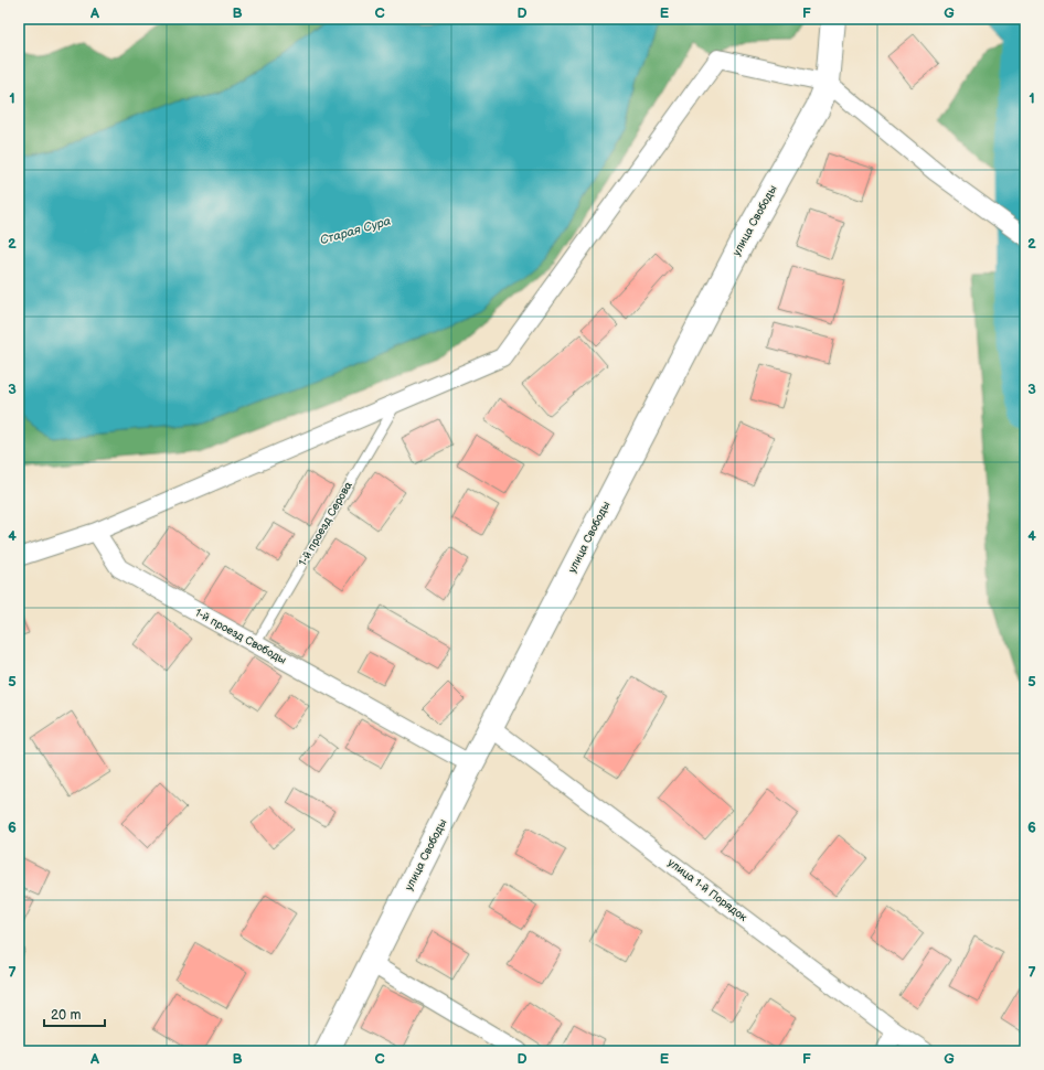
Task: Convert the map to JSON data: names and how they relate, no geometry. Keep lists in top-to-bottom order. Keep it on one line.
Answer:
{"streets":{"main road":["улица Свободы"],"street":["1-й проезд Свободы","улица 1-й Порядок"],"lane":["1-й проезд Серова"]},"crossings":[["улица Свободы","1-й проезд Свободы"],["улица Свободы","улица 1-й Порядок"],["1-й проезд Серова","1-й проезд Свободы"]],"water":["Старая Сура"],"scale_bar":"20 m","grid":{"columns":["A","B","C","D","E","F","G"],"rows":["1","2","3","4","5","6","7"]}}
